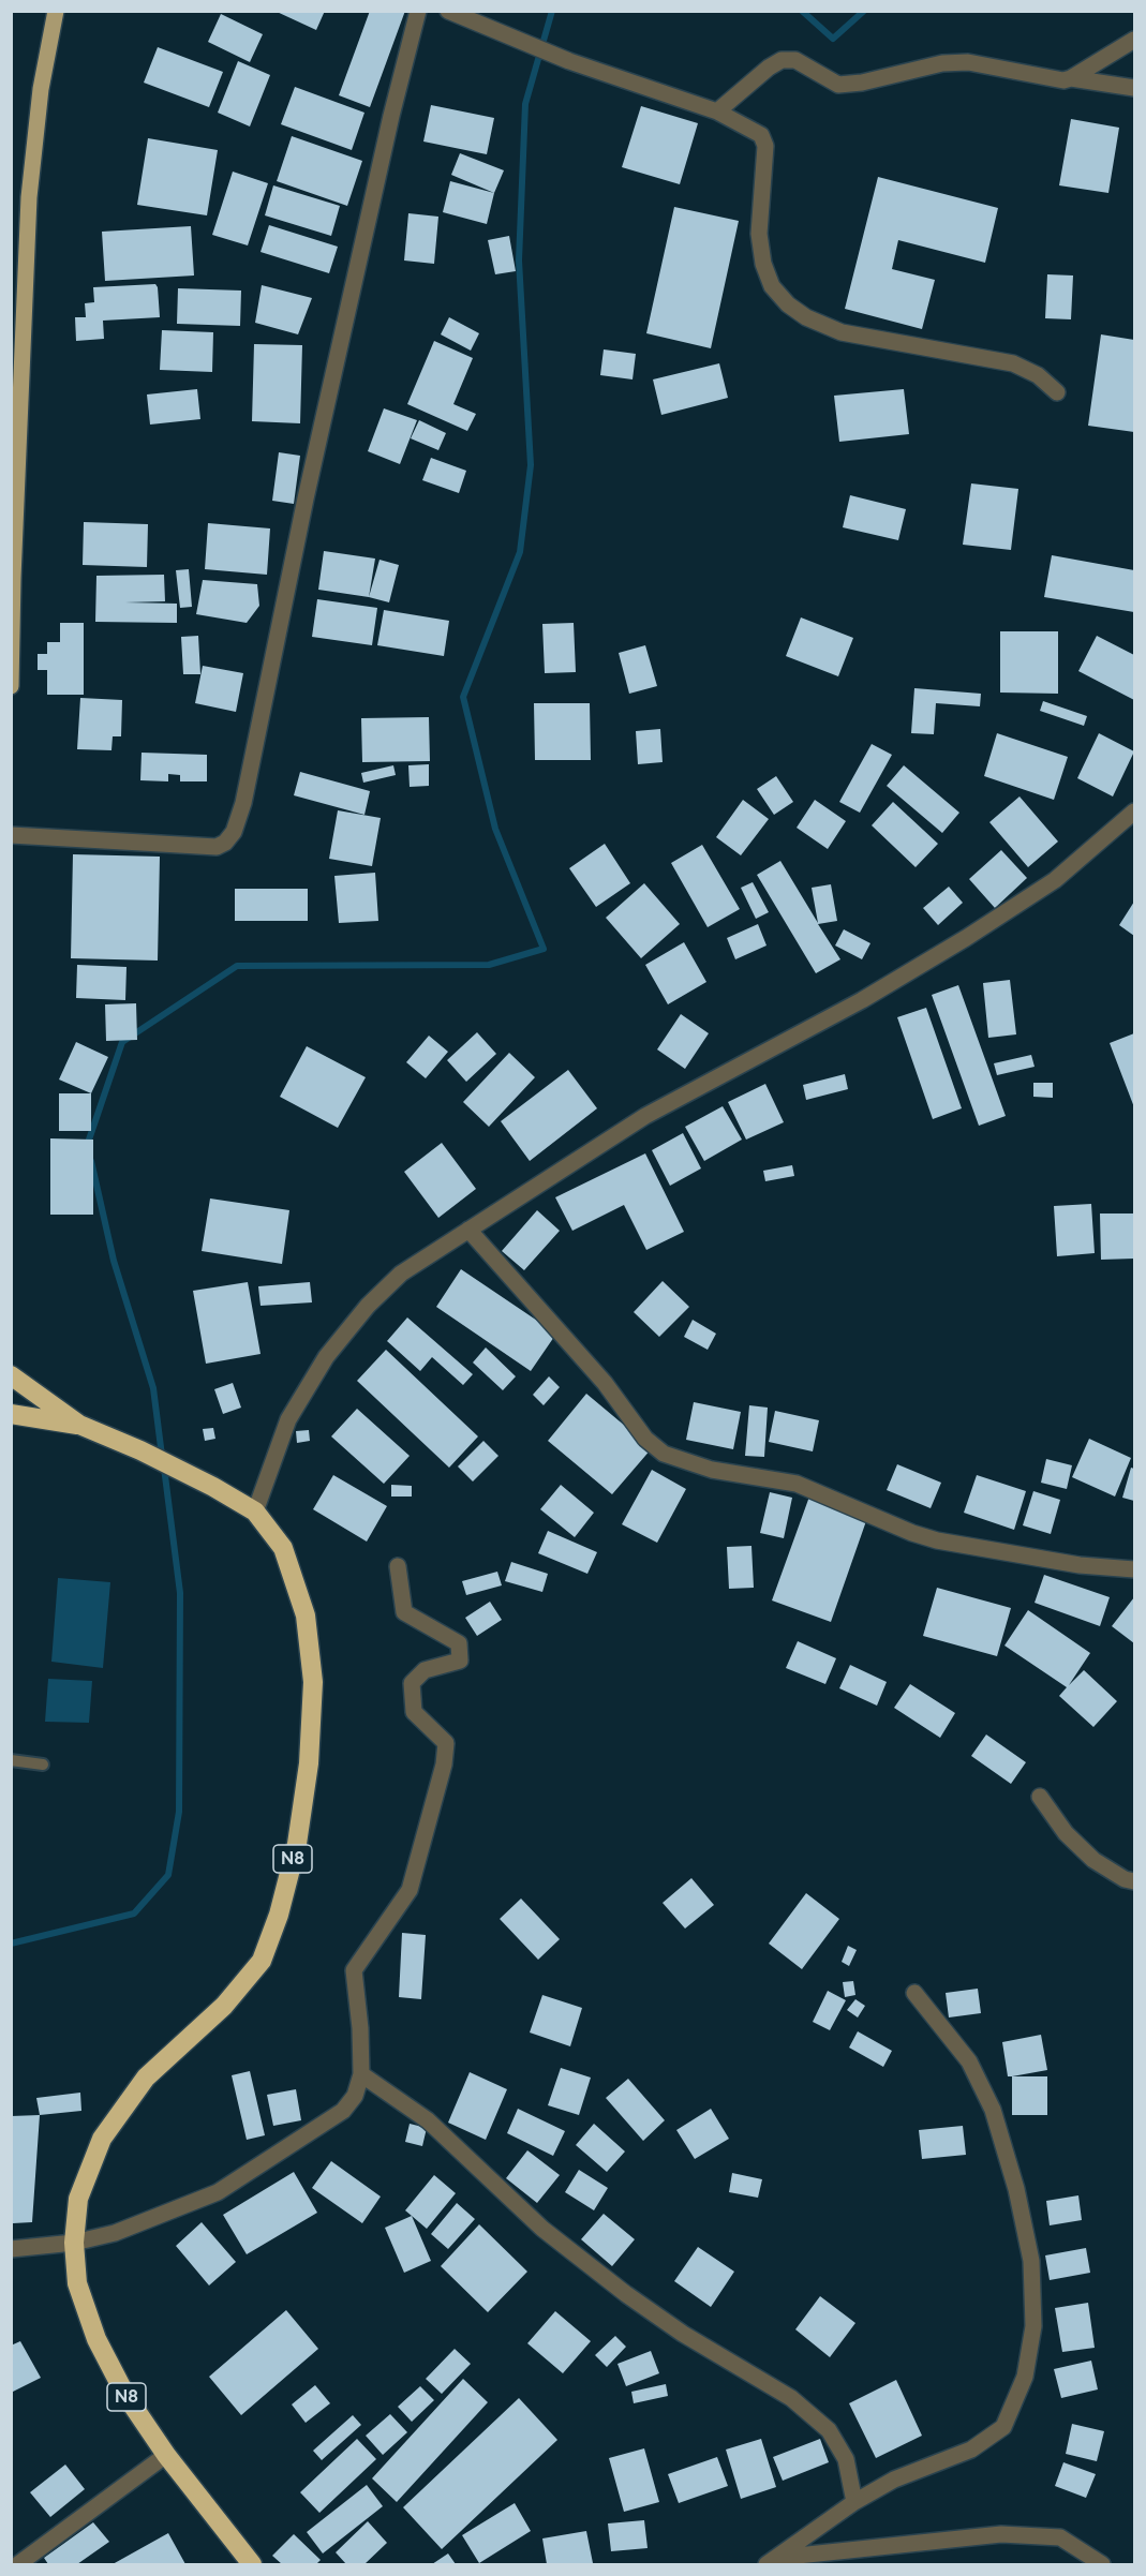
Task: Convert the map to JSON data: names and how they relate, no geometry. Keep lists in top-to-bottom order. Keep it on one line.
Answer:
{"streets":{"highway":["N8"]}}
